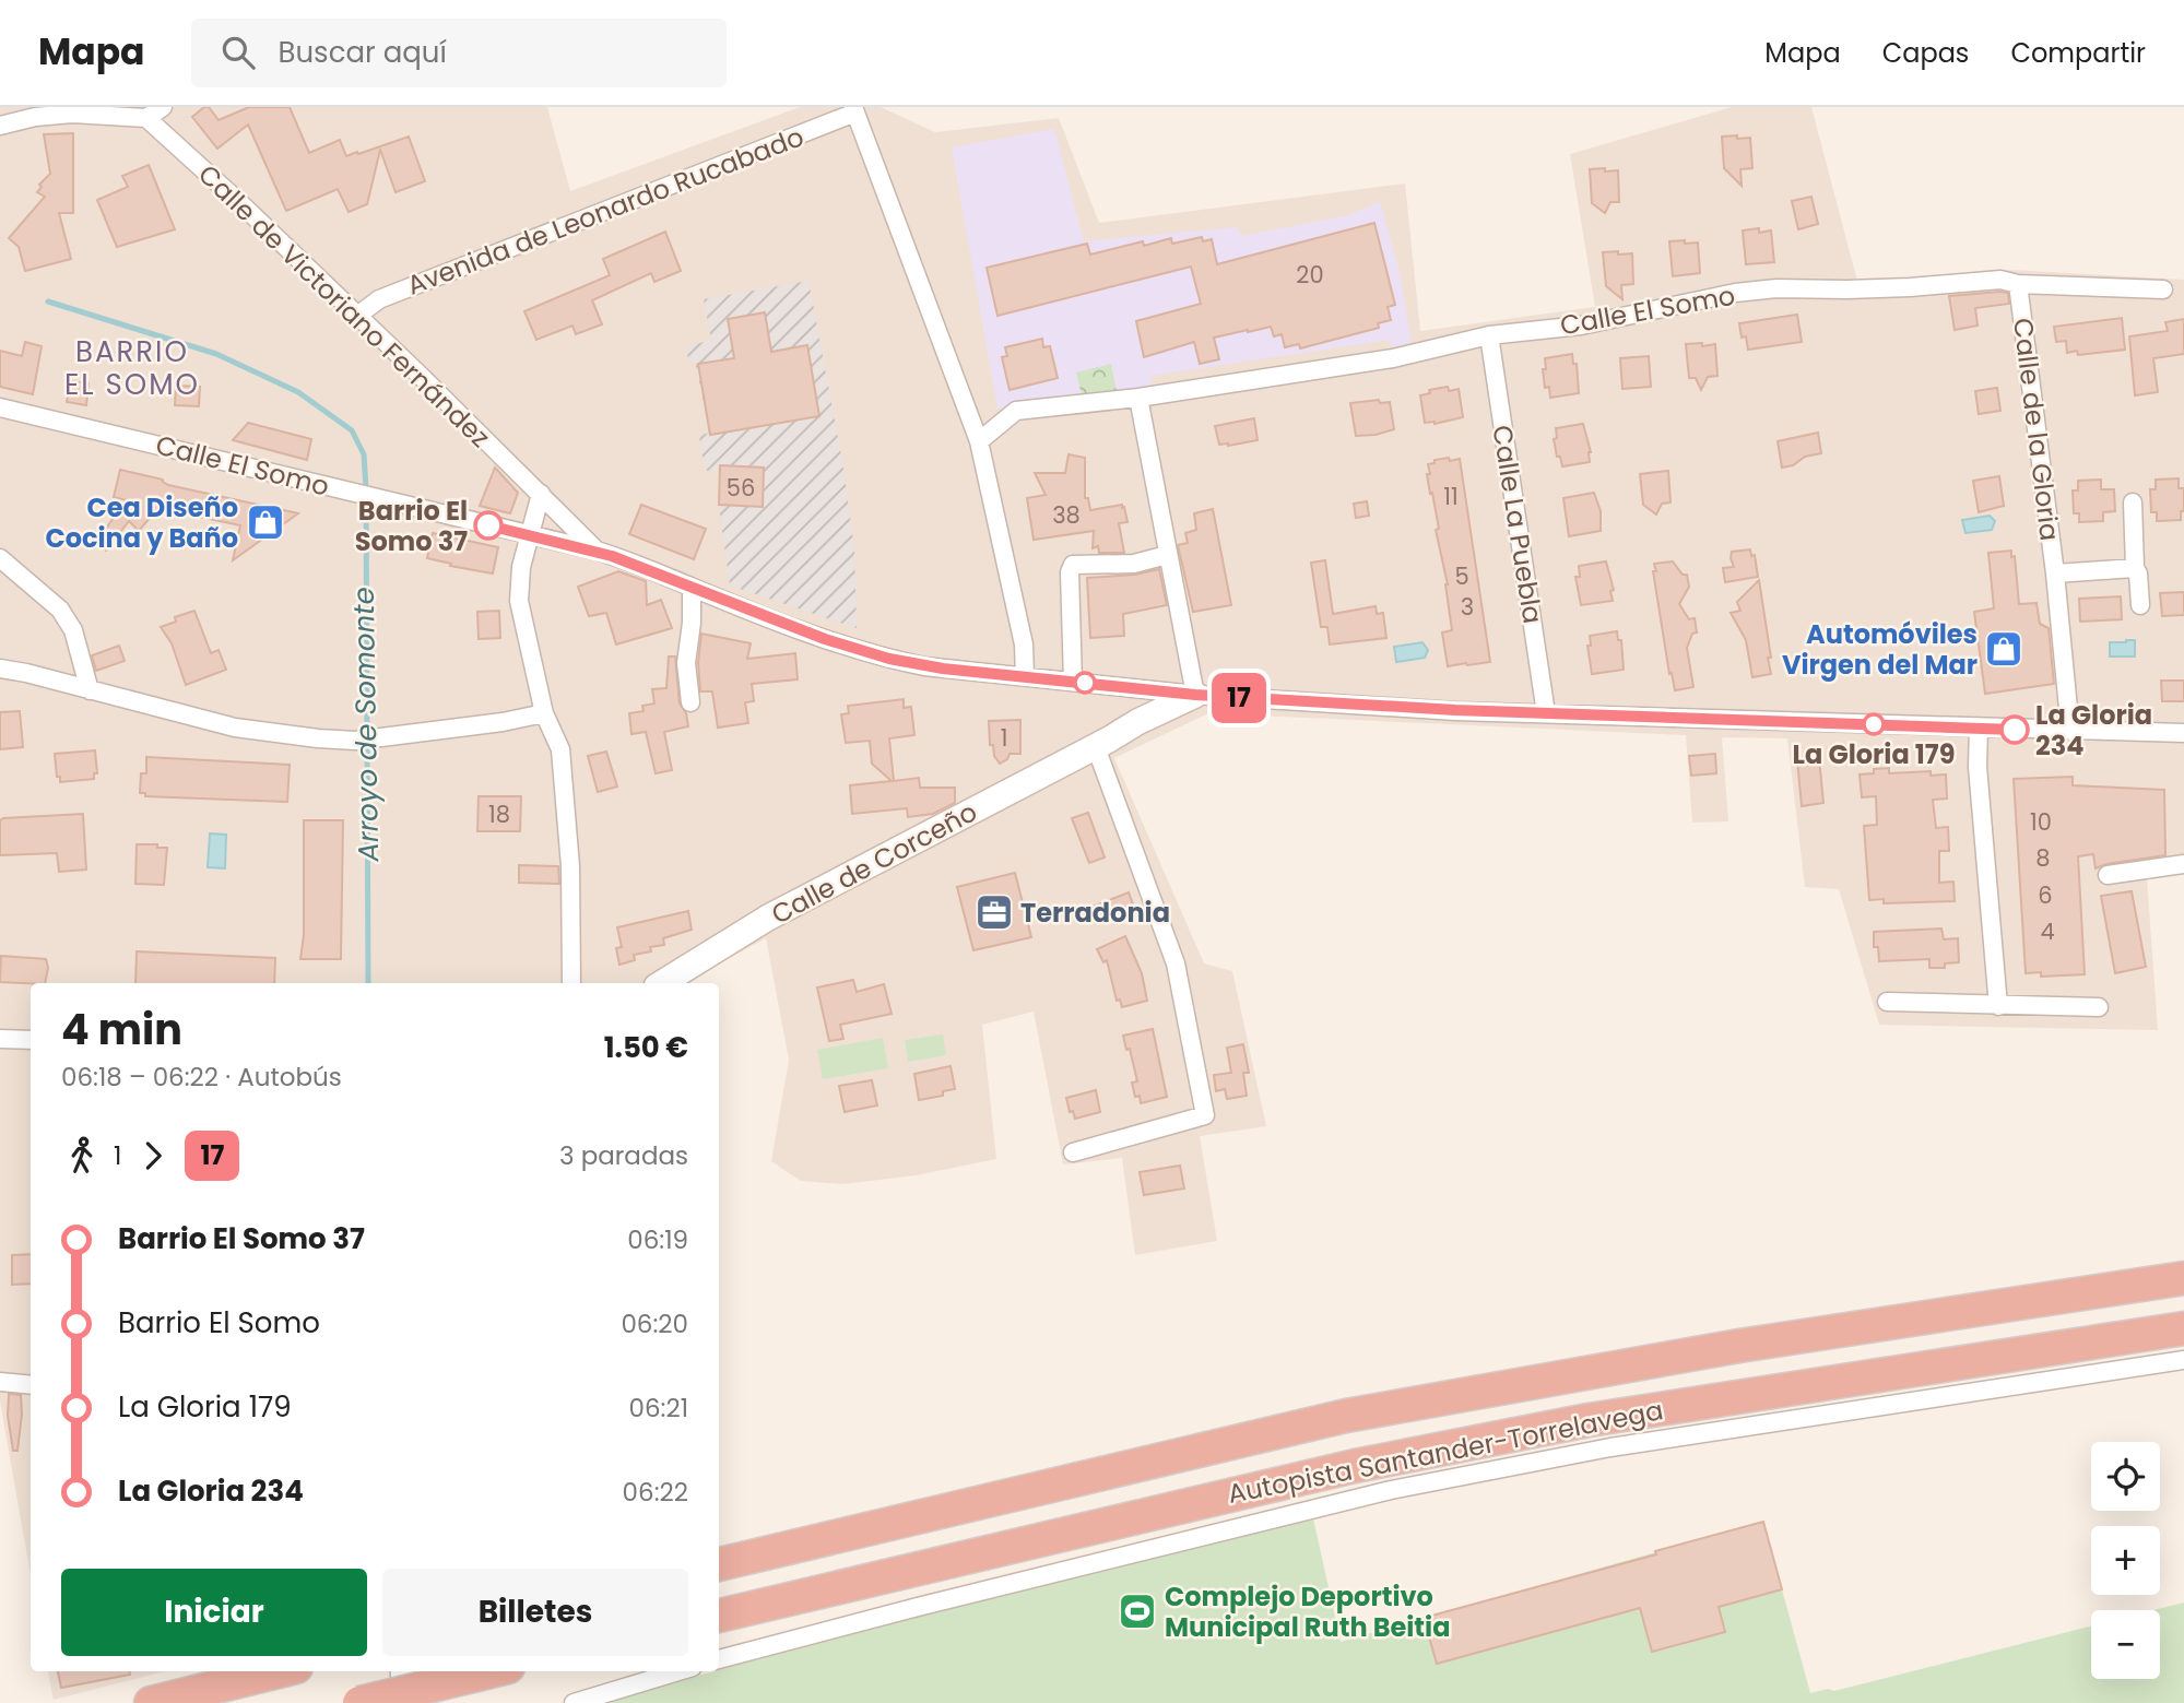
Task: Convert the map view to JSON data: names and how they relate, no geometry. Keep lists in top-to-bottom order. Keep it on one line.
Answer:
{"streets":{"highway":["Autopista Santander-Torrelavega"],"main road":["Calle de Corceño"],"street":["Avenida de Leonardo Rucabado","Calle de Victoriano Fernández","Calle El Somo","Calle de la Gloria","Calle La Puebla"]},"crossings":[["Avenida de Leonardo Rucabado","Calle de Victoriano Fernández"],["Calle de Victoriano Fernández","Calle El Somo"],["Calle El Somo","Calle de la Gloria"],["Calle El Somo","Calle La Puebla"],["Calle El Somo","Calle de Corceño"]],"districts":["BARRIO EL SOMO"],"water":["Arroyo de Somonte"],"places":{"shop":["Cea Diseño Cocina y Baño","Automóviles Virgen del Mar"],"other":["Barrio El Somo 37","La Gloria 179","La Gloria 234"],"office":["Terradonia"],"sports":["Complejo Deportivo Municipal Ruth Beitia"]},"lines":["bus line 17"],"house_numbers":["20","56","11","38","5","3","1","18","10","8","6","4"],"page":{"header":"Mapa","search":"Buscar aquí","nav":["Mapa","Capas","Compartir"],"on_map":"17","heading":["4 min","06:18 – 06:22 · Autobús","1.50 €"],"legs":["1","17","3 paradas"],"list":[{"name":"Barrio El Somo 37","value":"06:19"},{"name":"Barrio El Somo","value":"06:20"},{"name":"La Gloria 179","value":"06:21"},{"name":"La Gloria 234","value":"06:22"}],"map_buttons":["+","−"],"buttons":["Iniciar","Billetes"]}}
